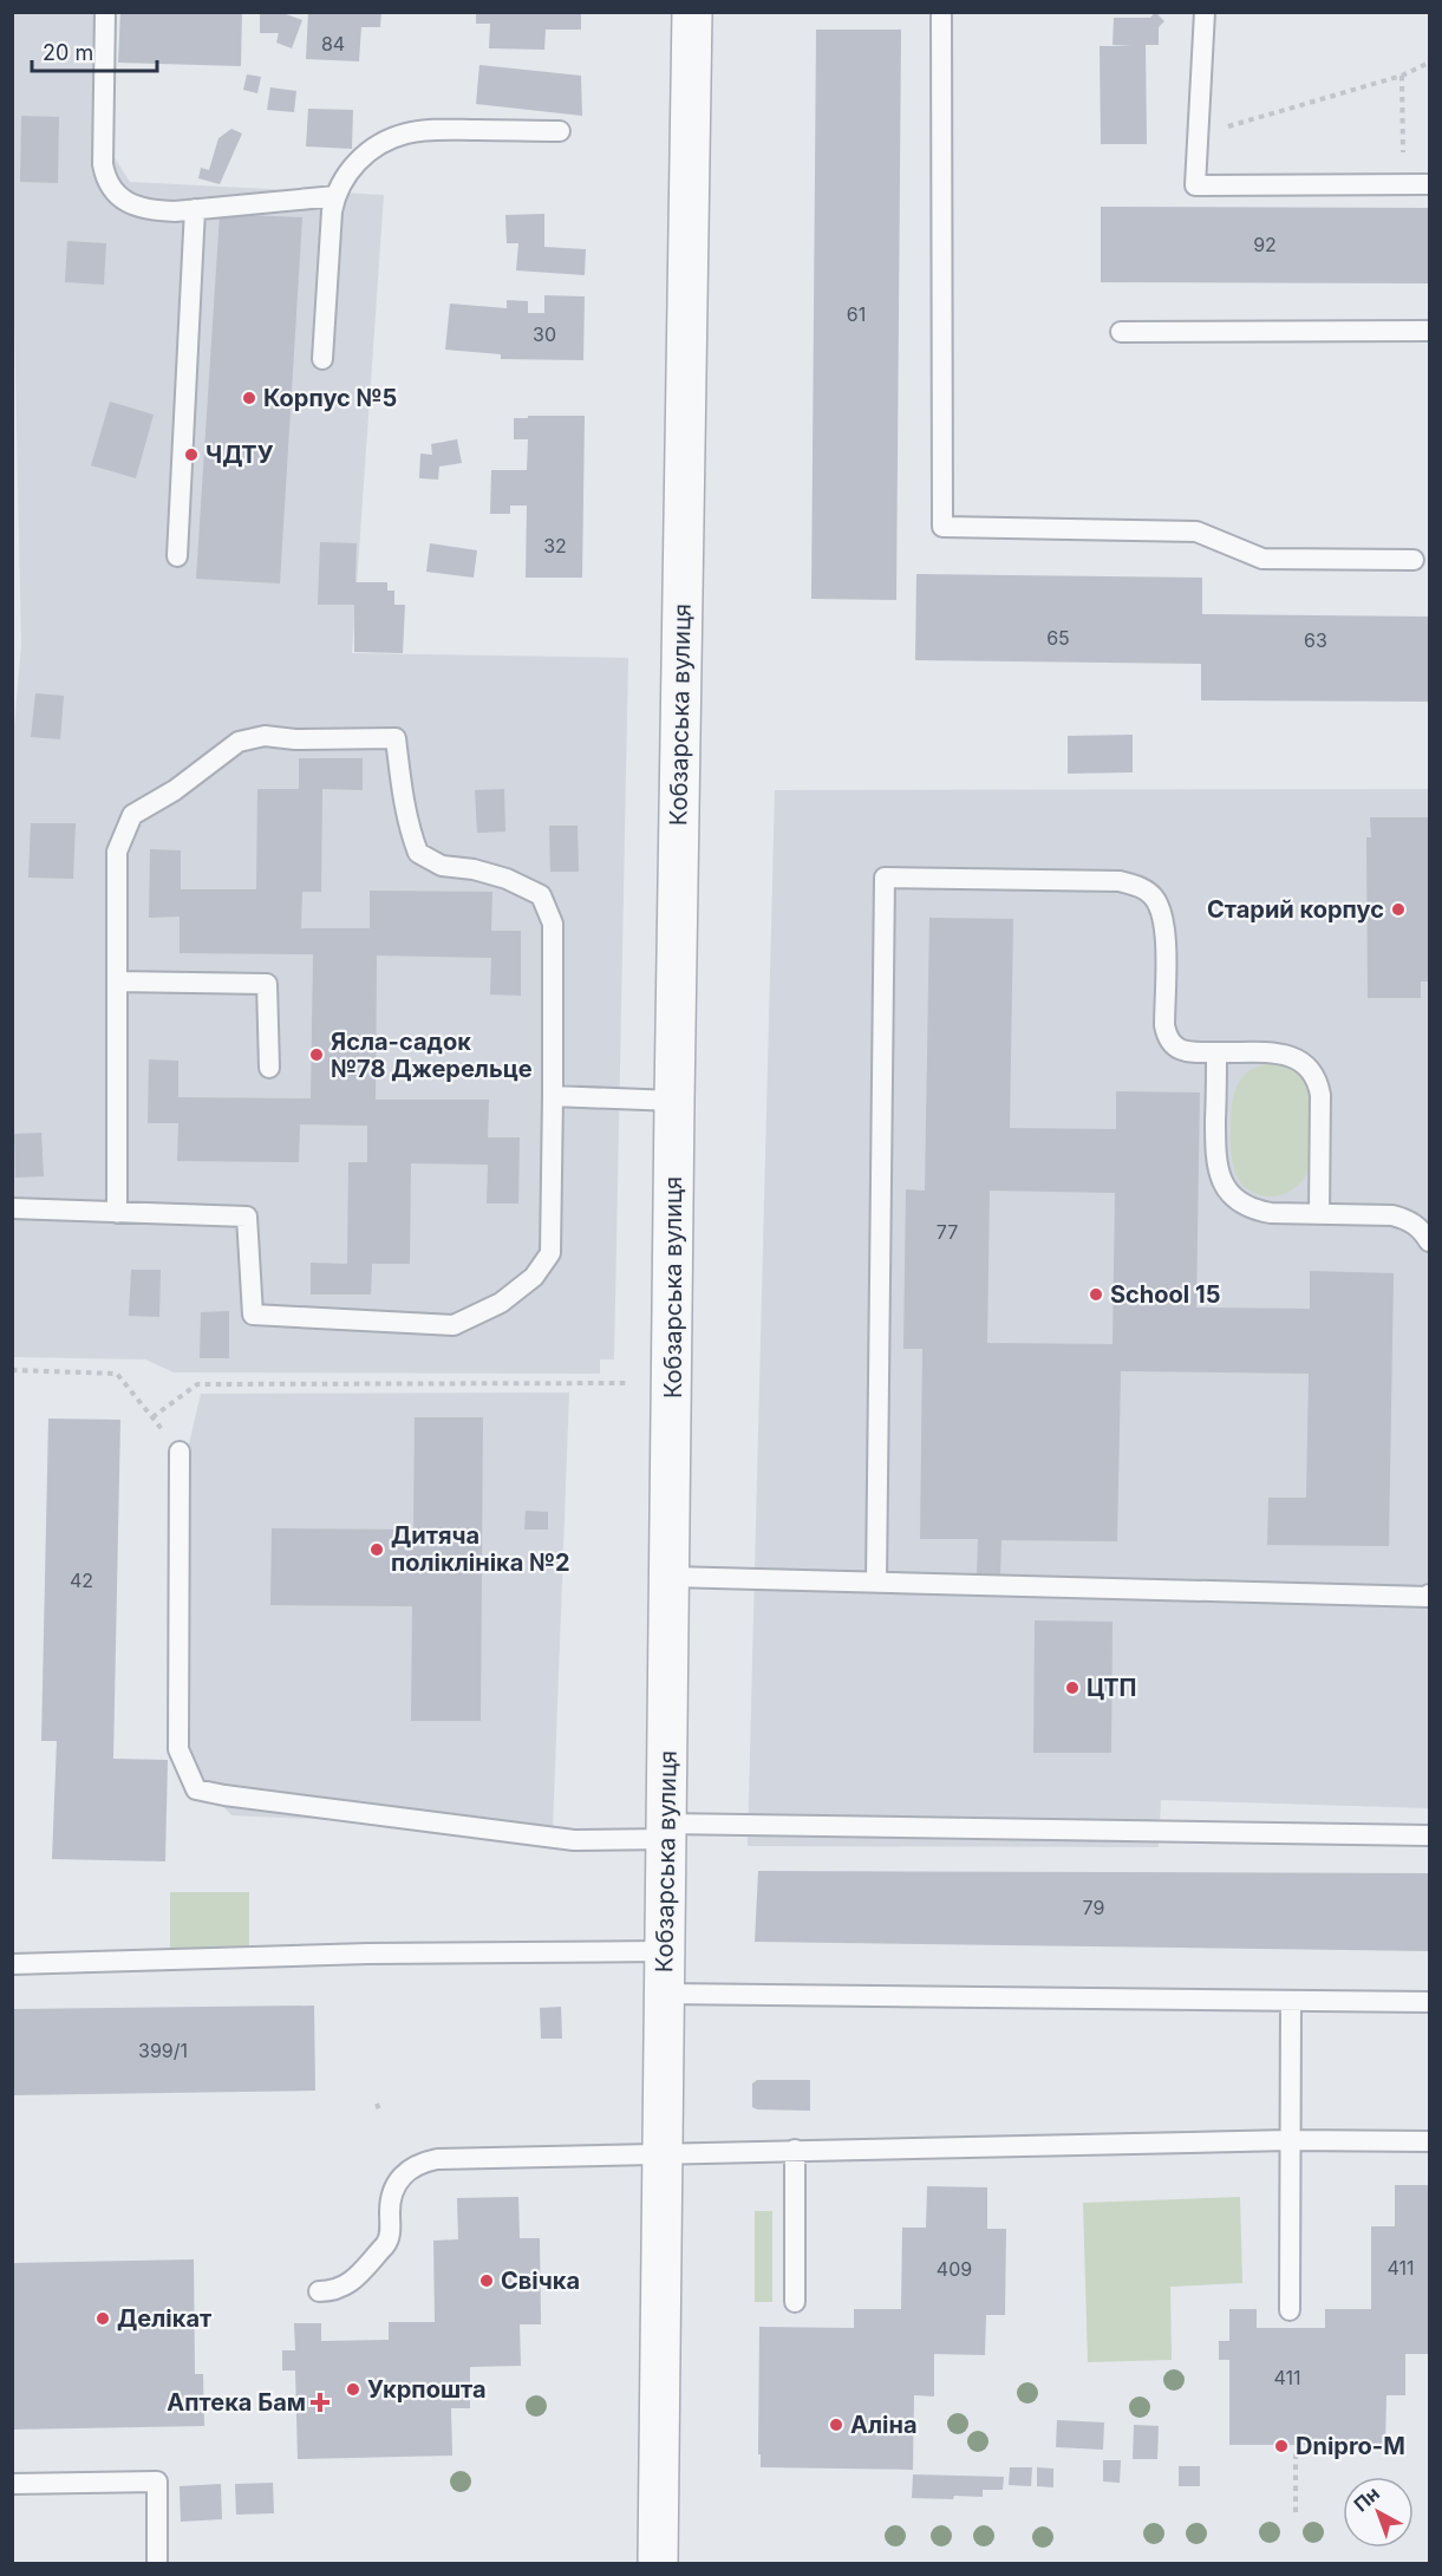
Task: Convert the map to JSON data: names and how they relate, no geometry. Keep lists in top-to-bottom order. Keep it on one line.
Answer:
{"streets":{"street":["Кобзарська вулиця"]},"places":{"other":["Корпус №5","ЧДТУ","Старий корпус","Ясла-садок №78 Джерельце","School 15","Дитяча поліклініка №2","ЦТП","Свічка","Делікат","Укрпошта","Аліна","Dnipro-M"],"health":["Аптека Бам"]},"house_numbers":["84","92","61","30","32","65","63","77","42","79","399/1","411","409","411"],"scale_bar":"20 m","north":"top left"}
